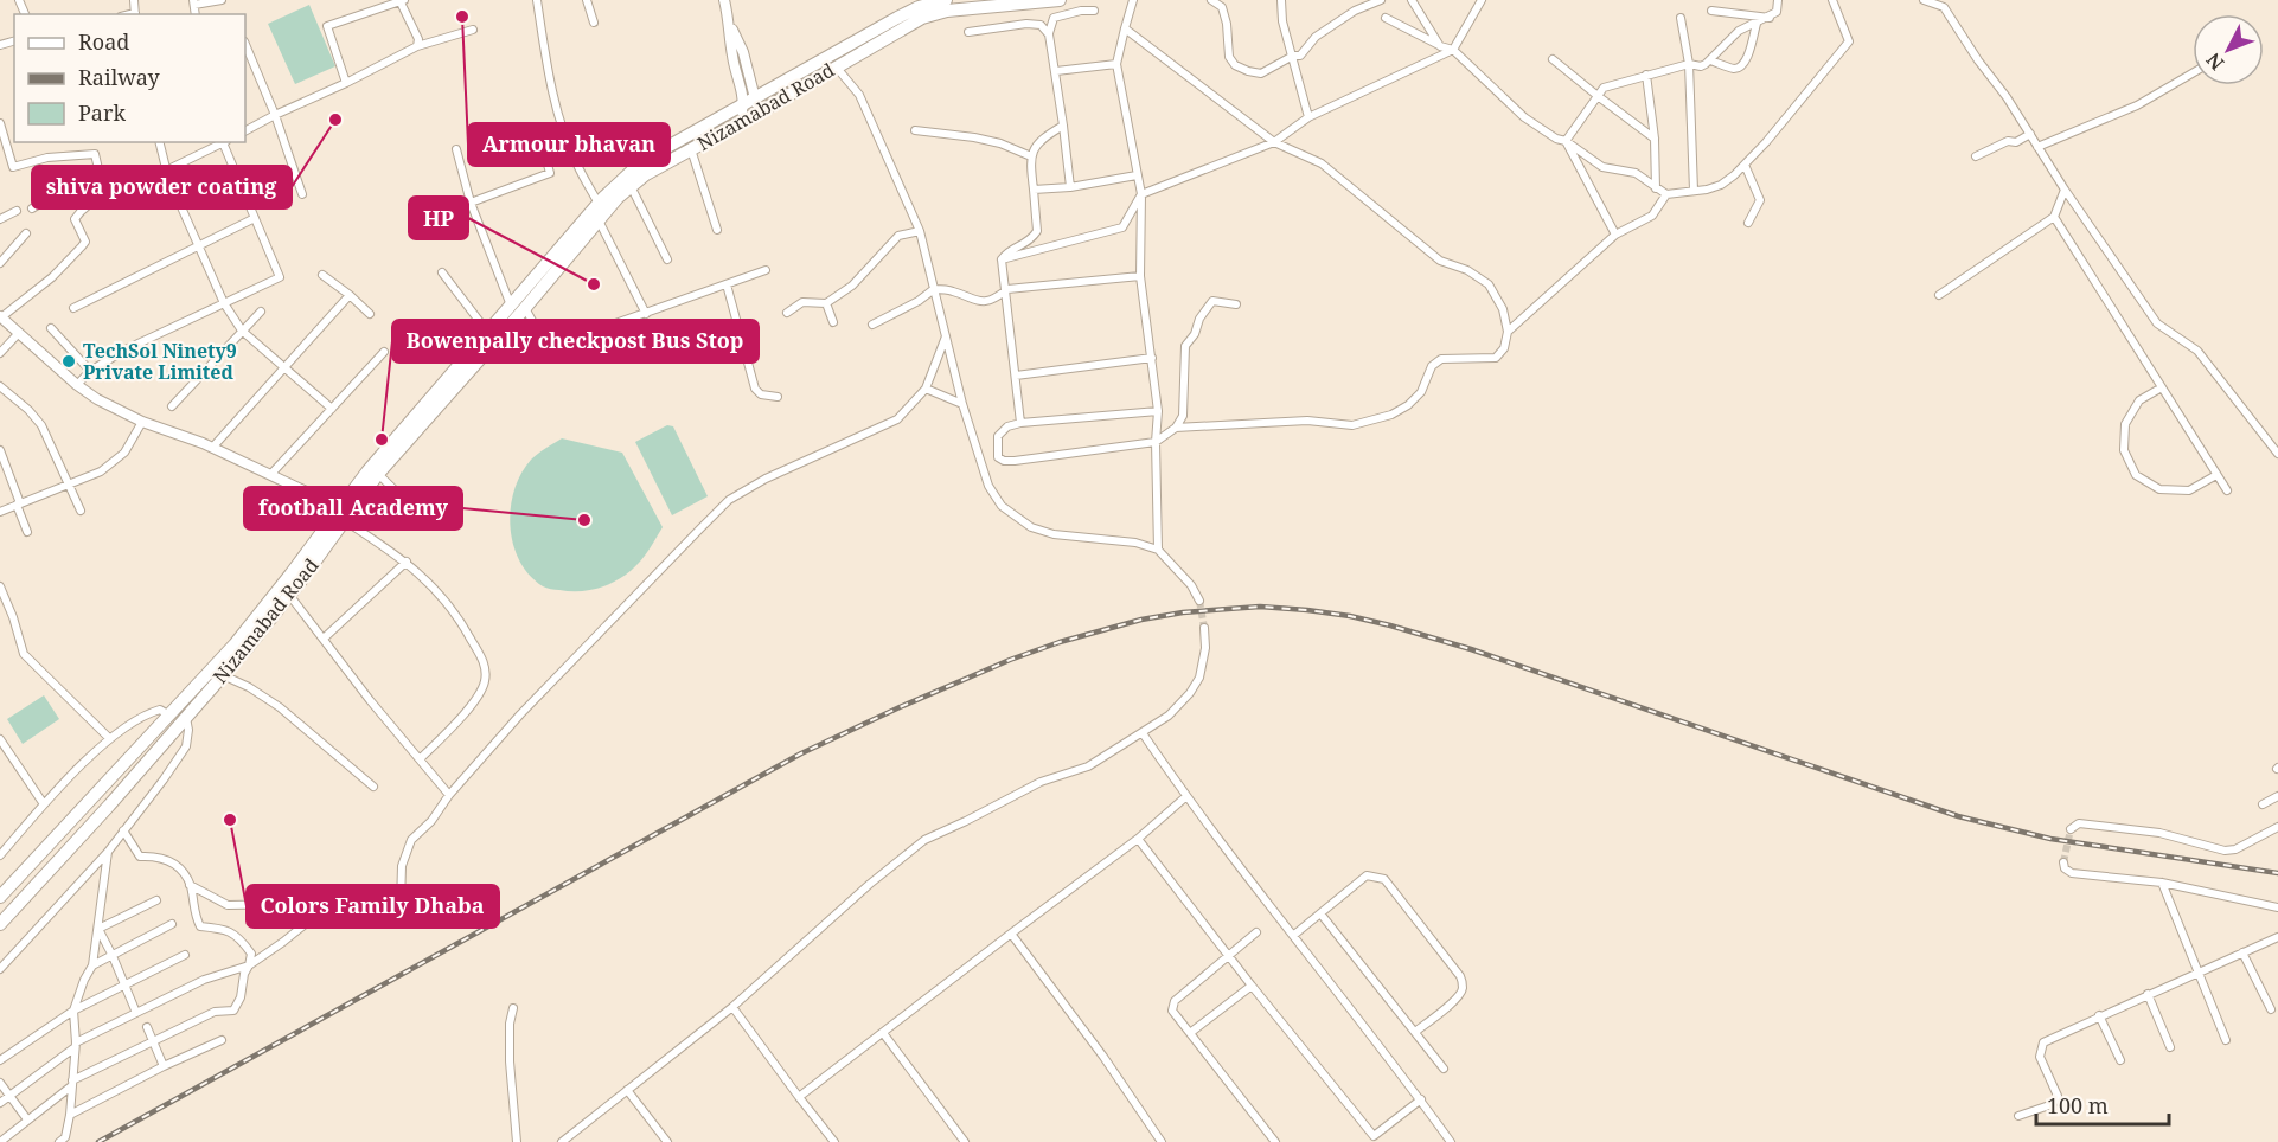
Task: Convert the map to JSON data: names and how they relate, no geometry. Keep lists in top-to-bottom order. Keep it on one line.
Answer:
{"streets":{"highway":["Nizamabad Road"]},"places":["Armour bhavan","shiva powder coating","HP","TechSol Ninety9 Private Limited","Bowenpally checkpost Bus Stop","football Academy","Colors Family Dhaba"],"legend":["Road","Railway","Park"],"scale_bar":"100 m","north":"bottom left"}
